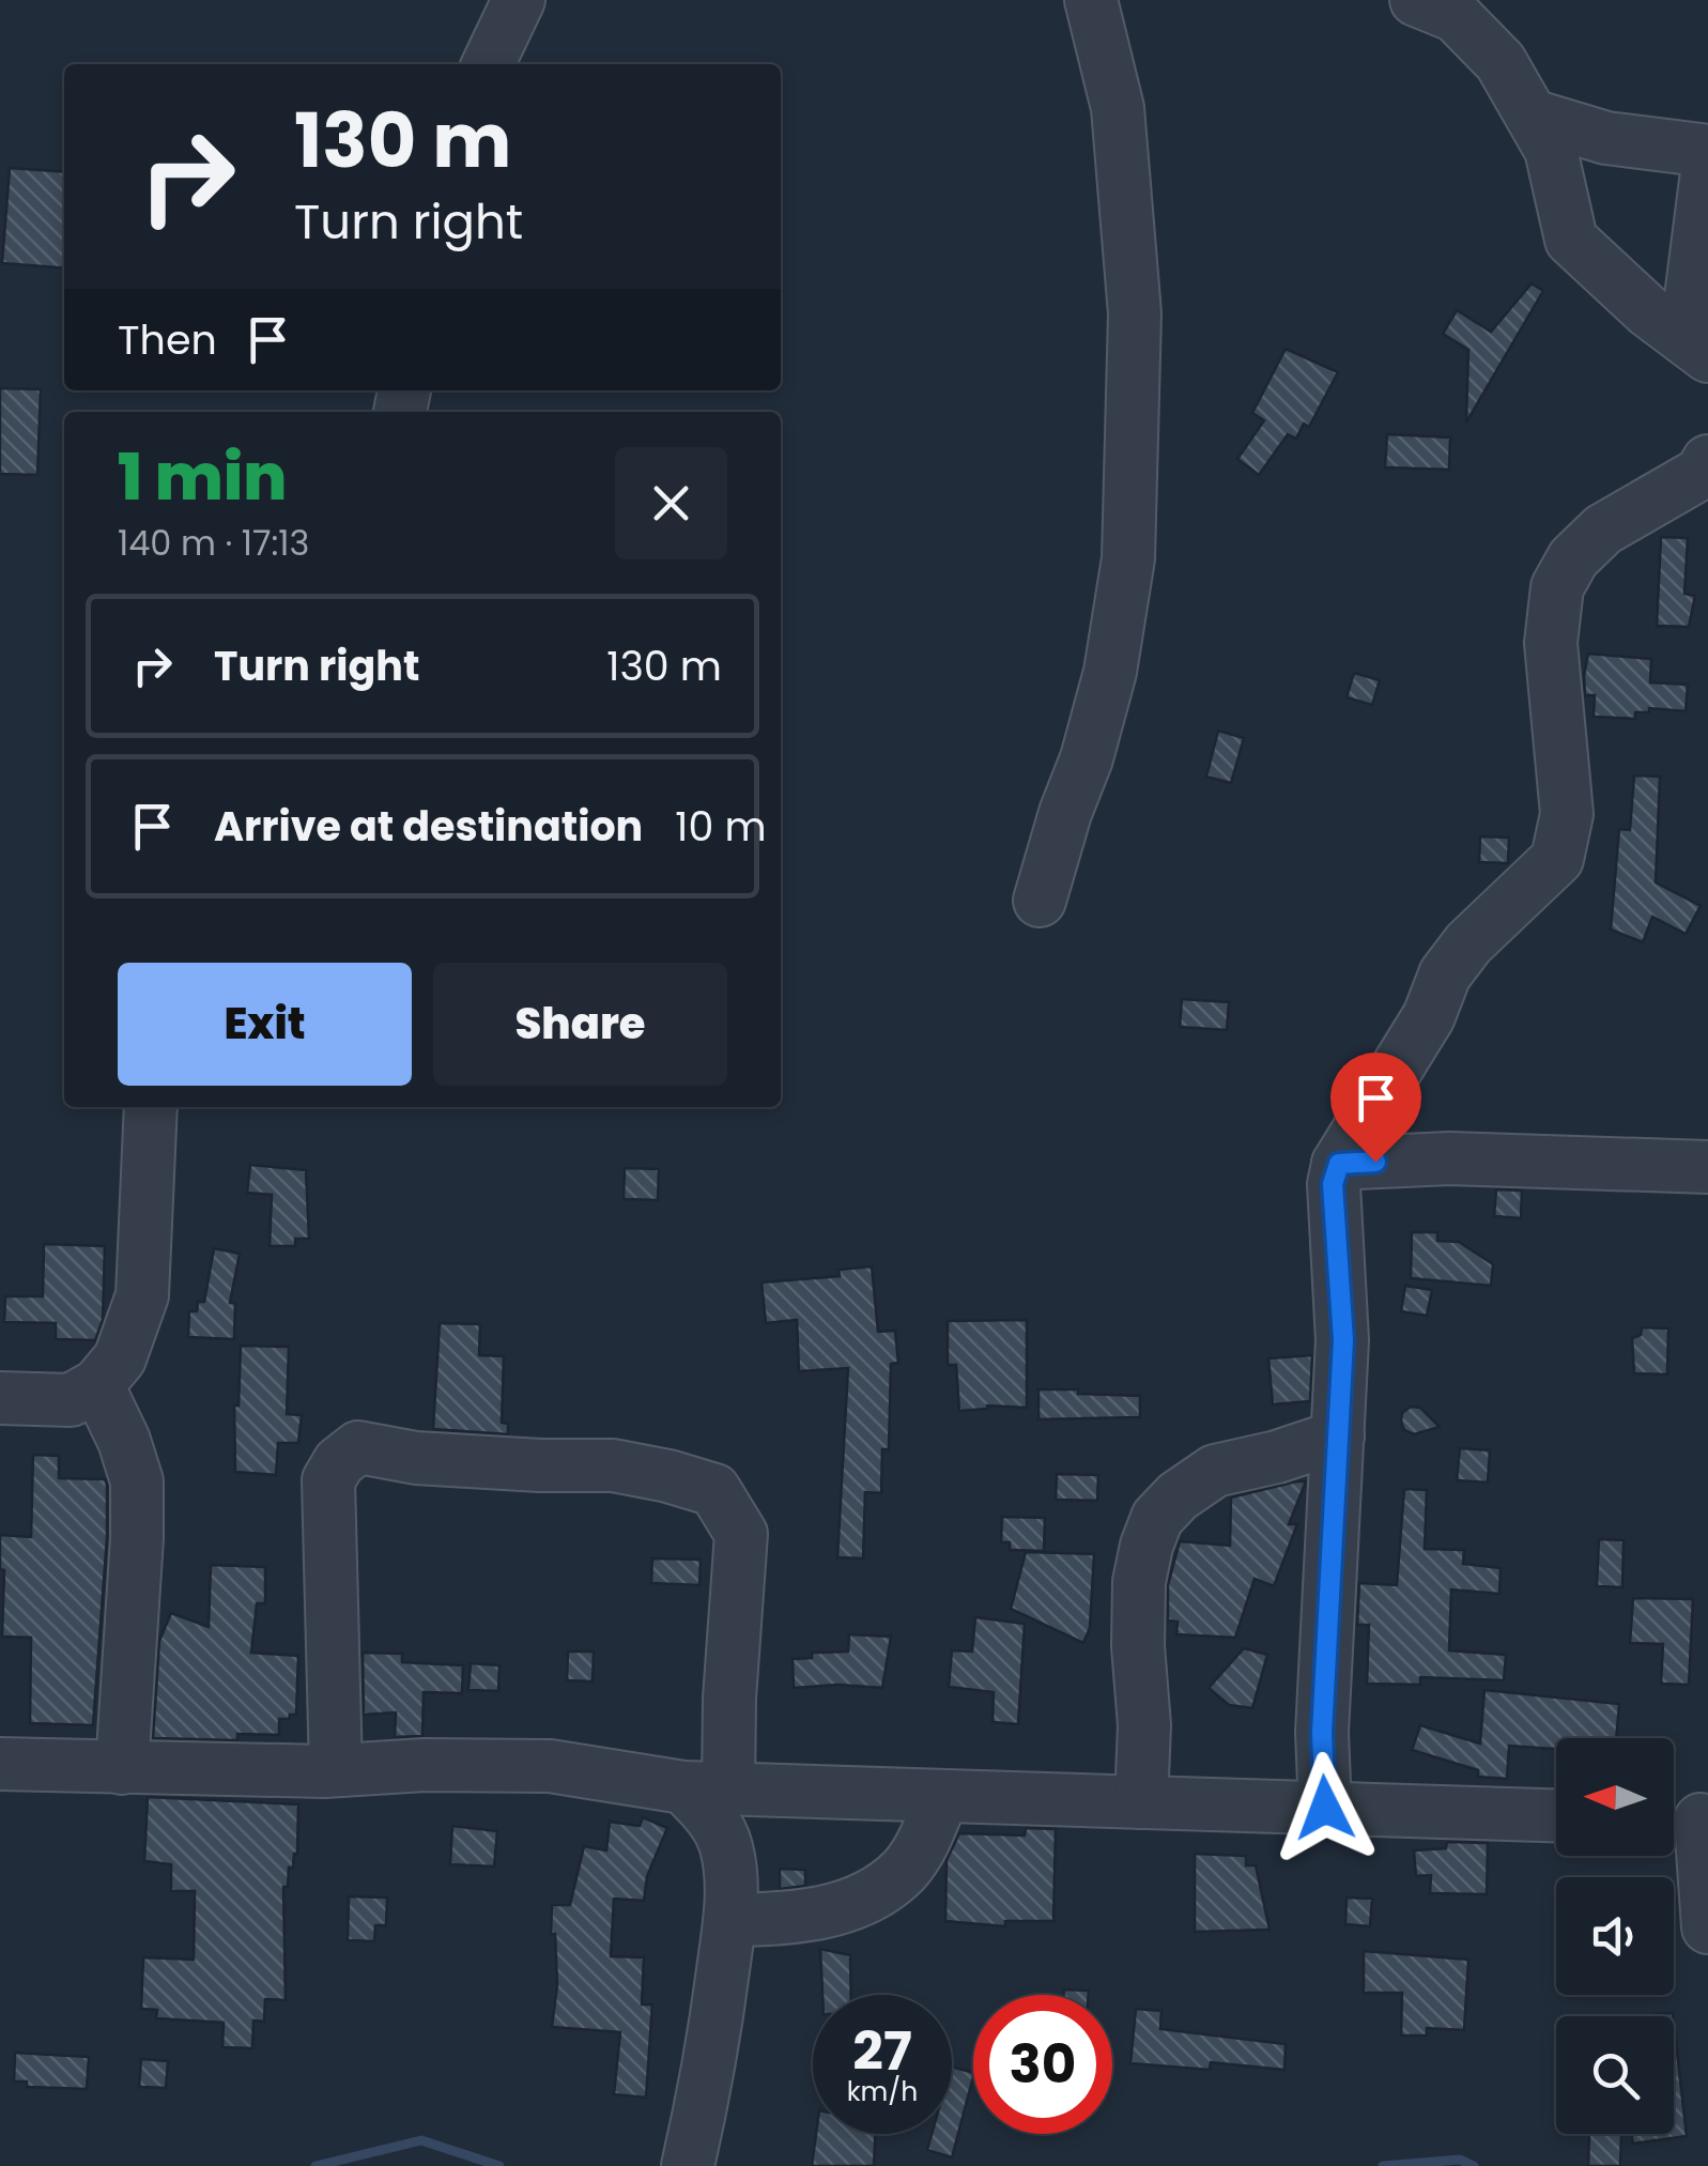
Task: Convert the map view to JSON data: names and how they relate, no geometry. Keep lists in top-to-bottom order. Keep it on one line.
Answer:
{"north":"left","page":{"turn":["130 m","Turn right"],"then":"Then","heading":["1 min","140 m · 17:13"],"list":[{"name":"Turn right","value":"130 m"},{"name":"Arrive at destination","value":"10 m"}],"buttons":["Exit","Share"],"speed":"27 km/h","limit":"30"}}
